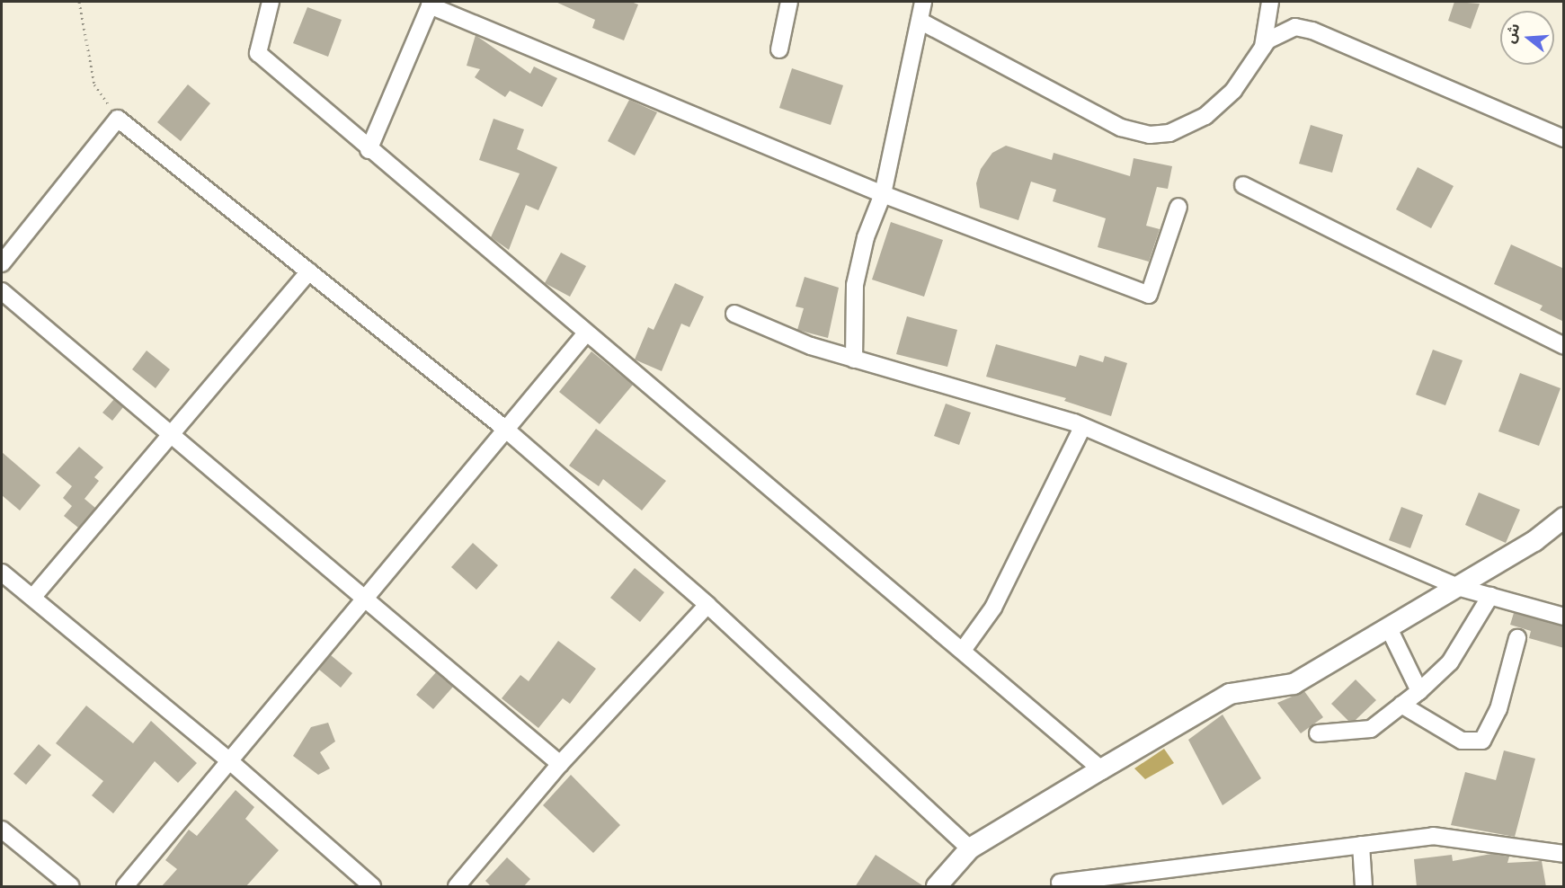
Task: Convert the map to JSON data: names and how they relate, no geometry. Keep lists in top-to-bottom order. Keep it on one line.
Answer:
{"north":"left"}
